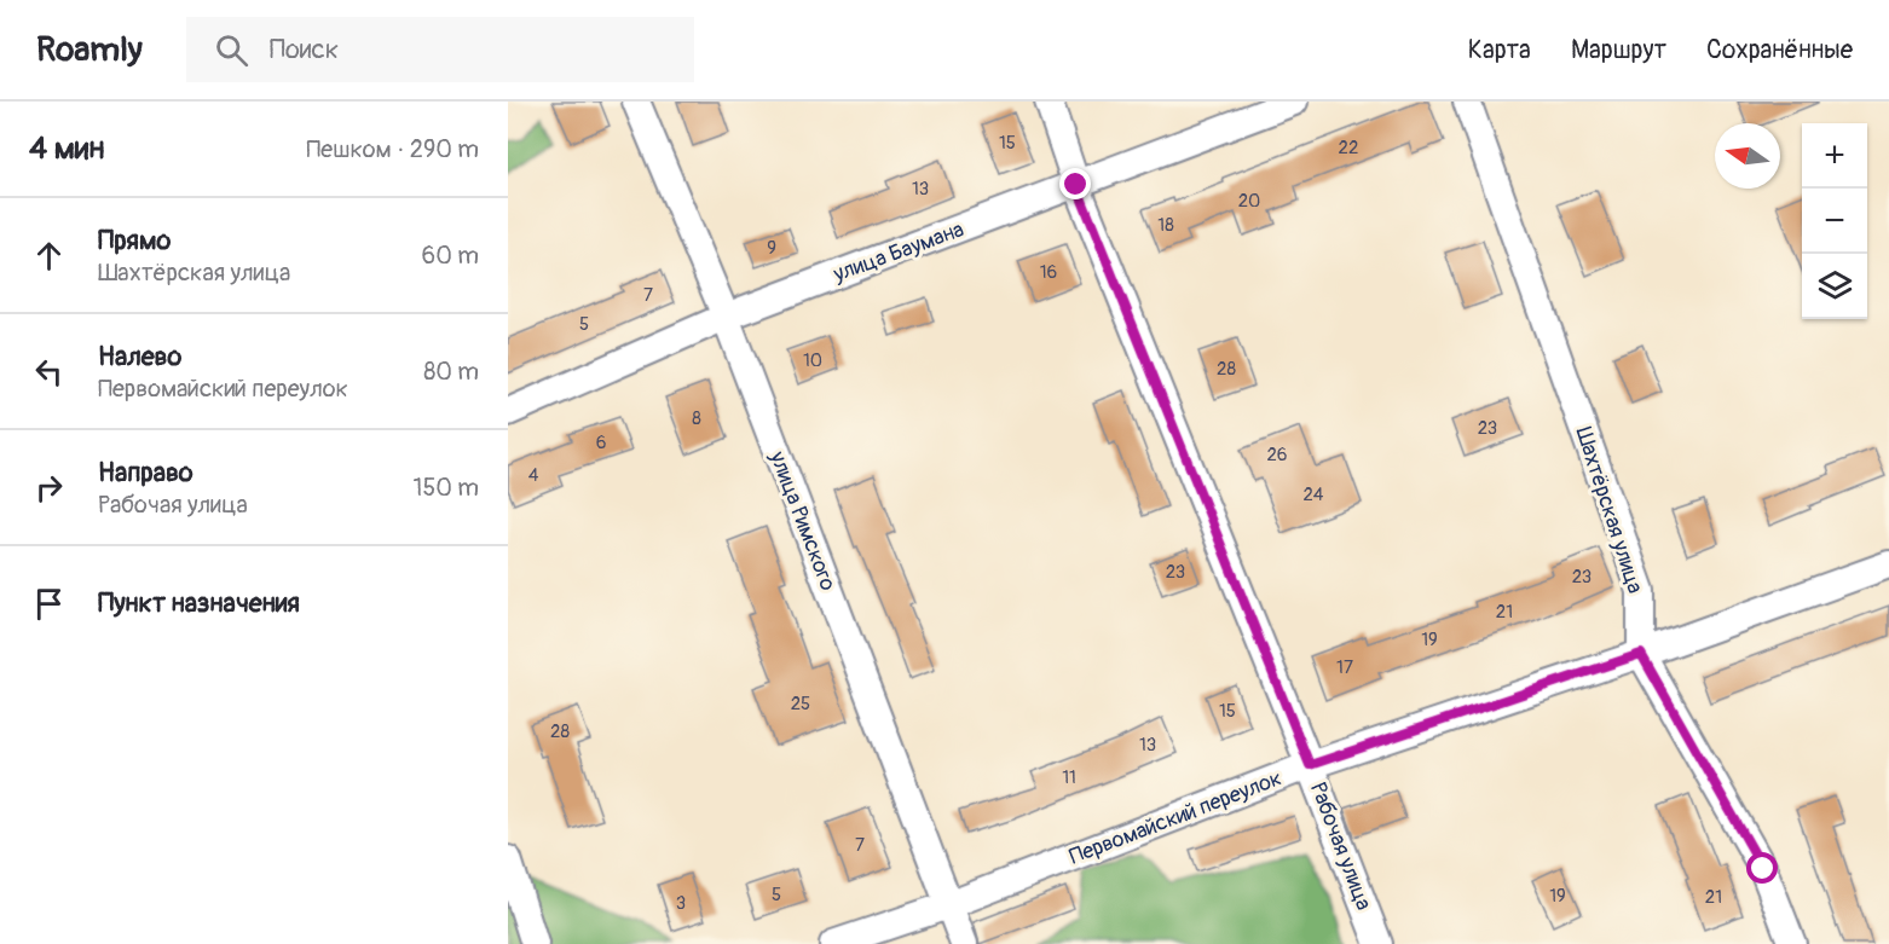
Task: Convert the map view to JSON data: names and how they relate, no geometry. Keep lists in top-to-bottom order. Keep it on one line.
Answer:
{"streets":{"street":["улица Баумана","Шахтёрская улица","улица Римского","Первомайский переулок","Рабочая улица"]},"crossings":[["улица Баумана","улица Римского"],["улица Баумана","Рабочая улица"],["Шахтёрская улица","Первомайский переулок"],["улица Римского","Первомайский переулок"],["Первомайский переулок","Рабочая улица"]],"house_numbers":["15","22","13","20","18","9","16","7","5","10","28","8","23","6","26","4","24","23","23","21","19","17","25","15","28","13","11","7","5","19","21","3"],"north":"left","page":{"header":"Roamly","search":"Поиск","nav":["Карта","Маршрут","Сохранённые"],"heading":["4 мин","Пешком · 290 m"],"map_buttons":["+","−"],"list":[["Прямо","Шахтёрская улица","60 m"],["Налево","Первомайский переулок","80 m"],["Направо","Рабочая улица","150 m"],"Пункт назначения"]}}
